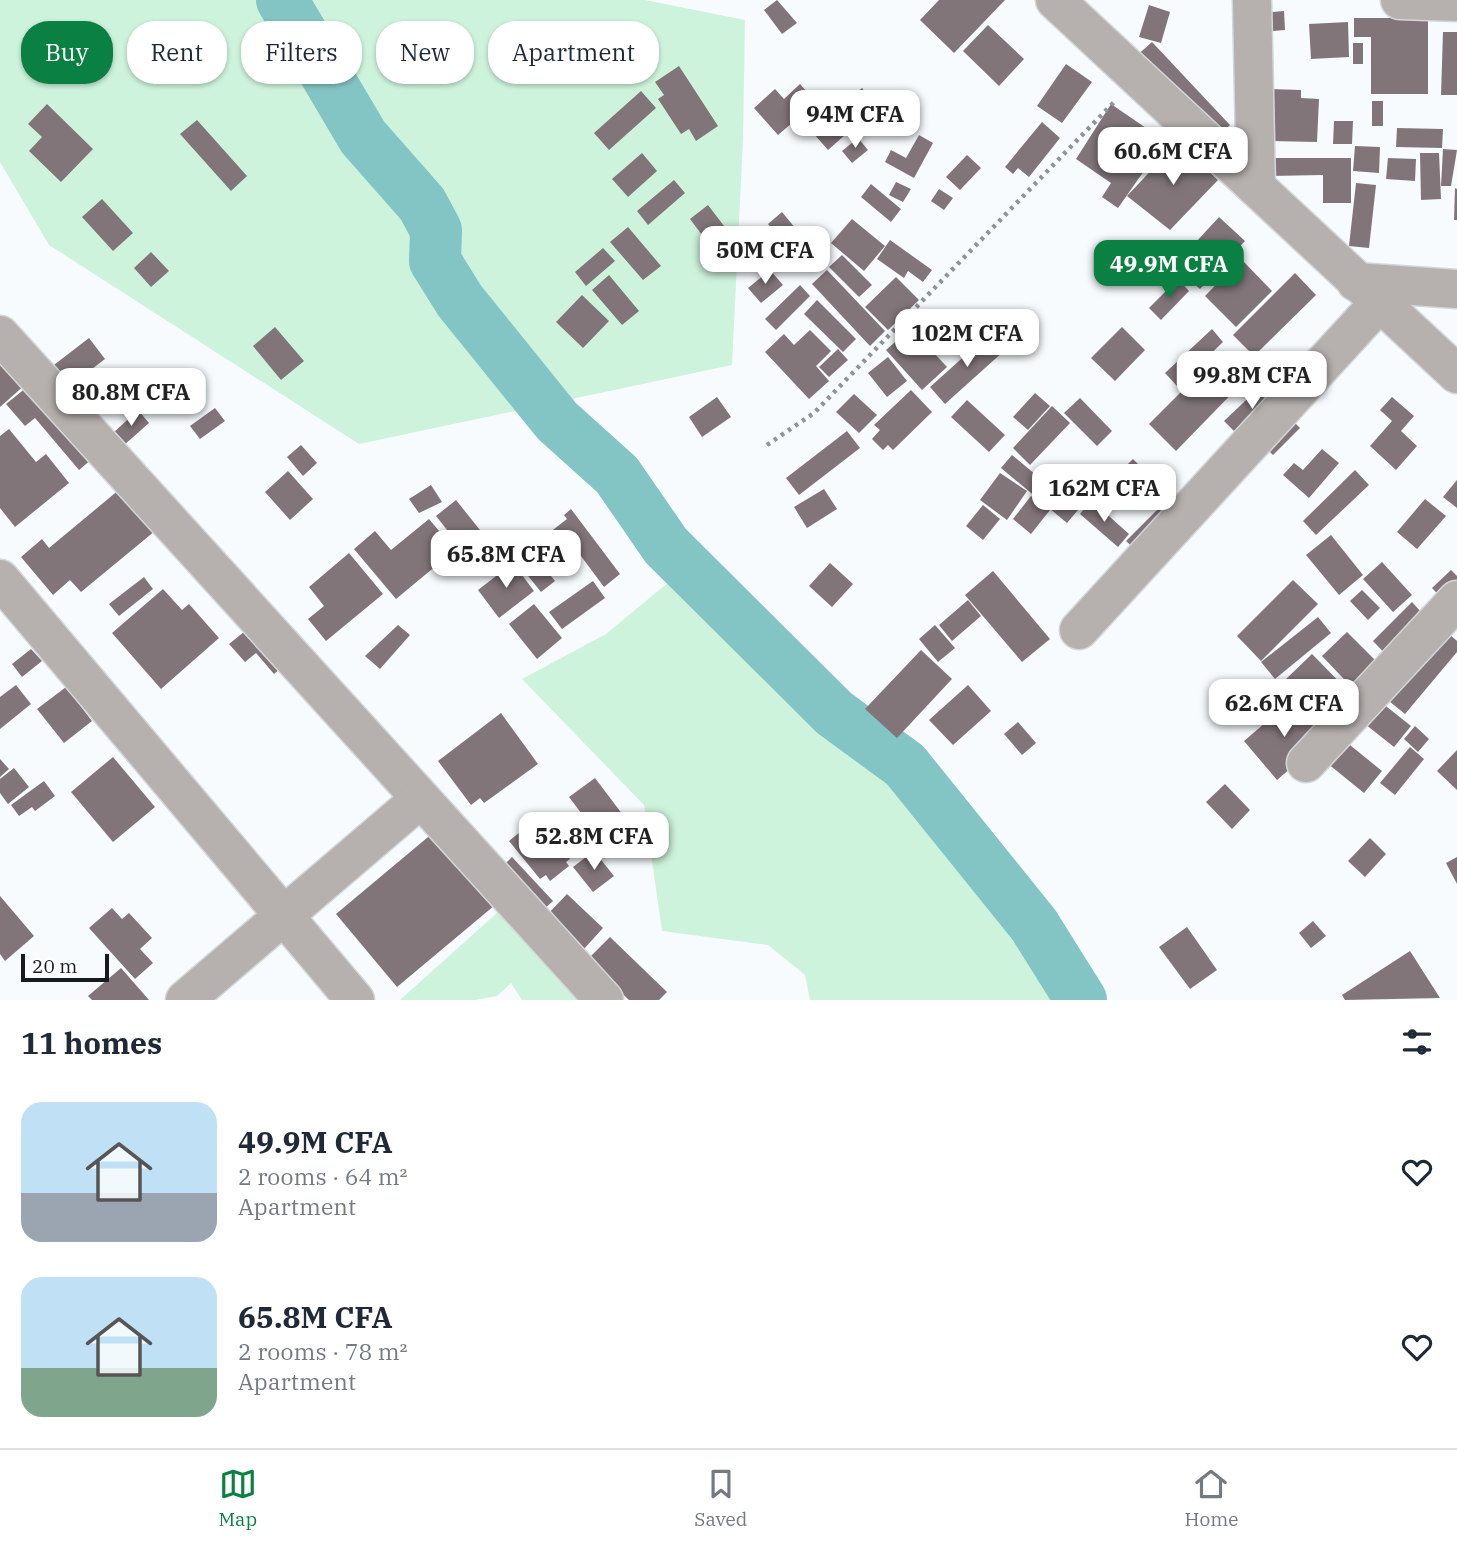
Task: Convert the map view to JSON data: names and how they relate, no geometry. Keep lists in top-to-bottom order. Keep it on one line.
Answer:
{"scale_bar":"20 m","page":{"chip":["Buy","Rent","Filters","New","Apartment"],"price":["94M CFA","60.6M CFA","50M CFA","49.9M CFA","102M CFA","99.8M CFA","80.8M CFA","162M CFA","65.8M CFA","62.6M CFA","52.8M CFA"],"scale":"20 m","heading":"11 homes","list":[{"name":"49.9M CFA","note":"2 rooms · 64 m² · Apartment"},{"name":"65.8M CFA","note":"2 rooms · 78 m² · Apartment"}],"tabs":["Map","Saved","Home"]}}
